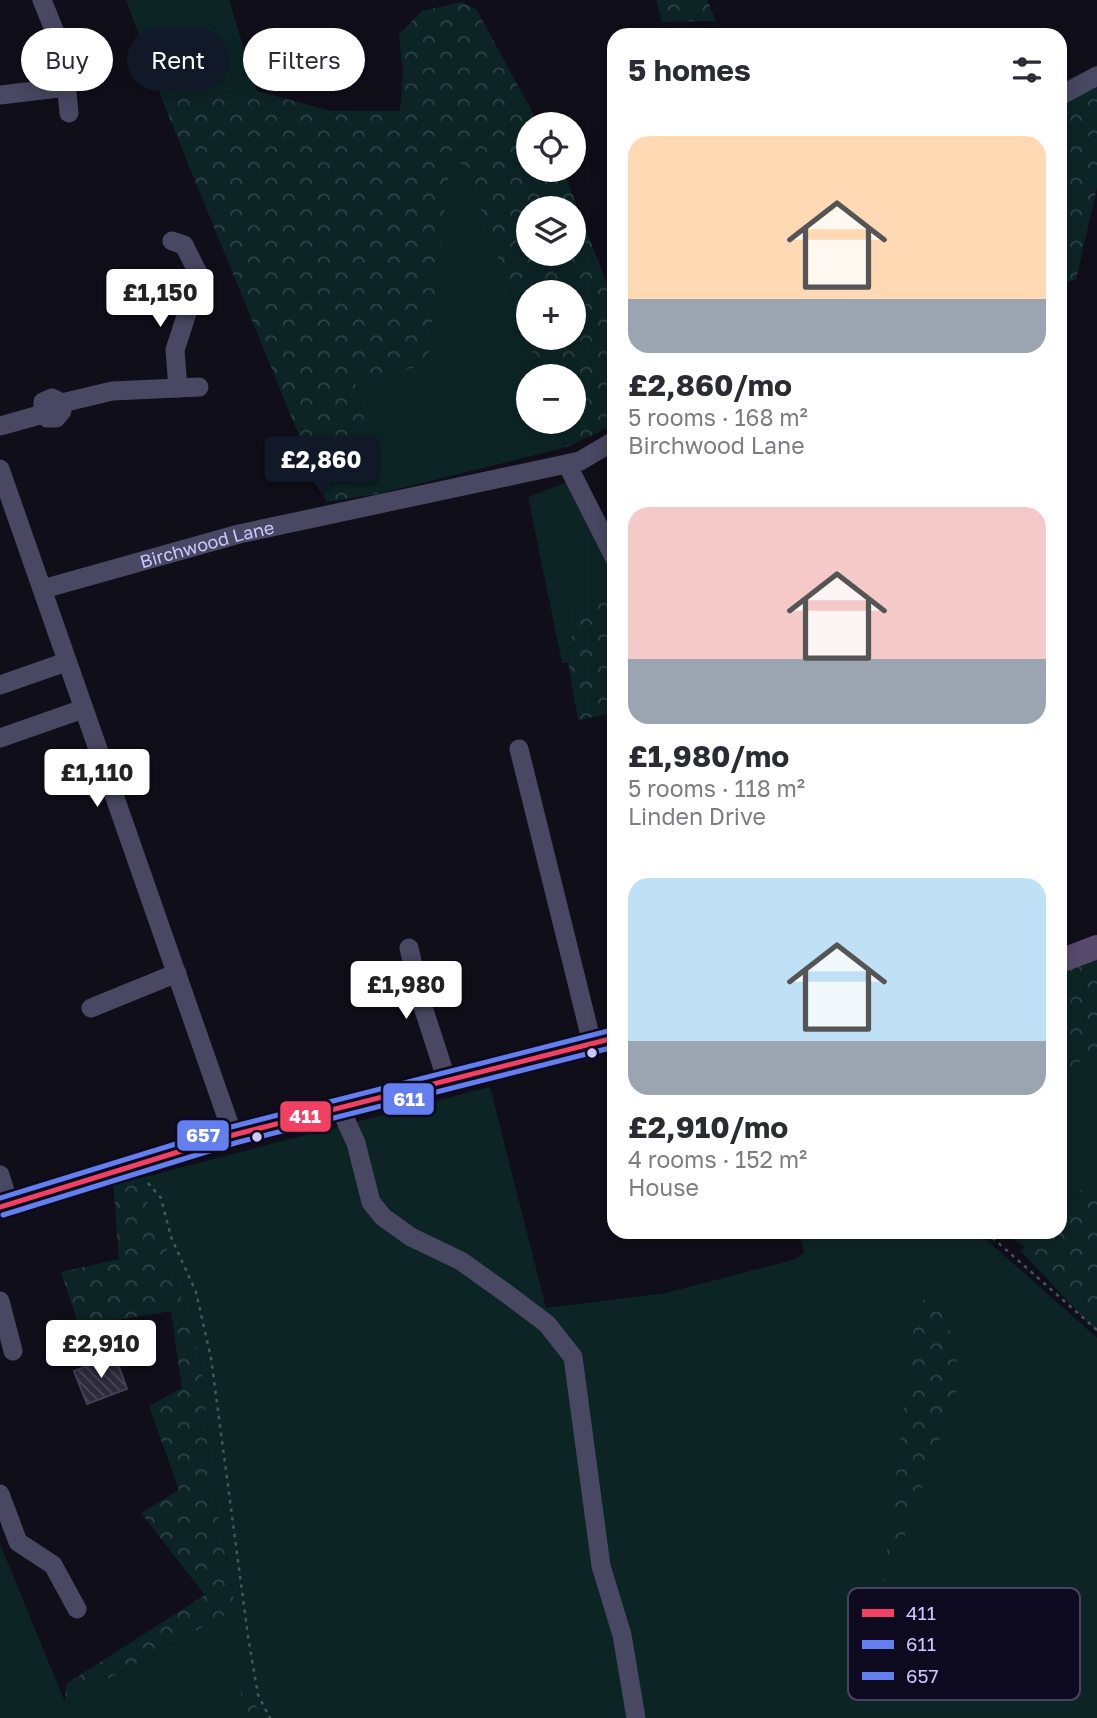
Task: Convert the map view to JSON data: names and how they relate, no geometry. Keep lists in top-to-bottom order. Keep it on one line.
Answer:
{"streets":{"street":["Birchwood Lane"]},"lines":["transit line 657","transit line 411","transit line 611"],"legend":["411","611","657"],"page":{"chip":["Buy","Rent","Filters"],"heading":"5 homes","map_buttons":["+","−"],"list":[{"name":"£2,860/mo","note":"5 rooms · 168 m² · Birchwood Lane"},{"name":"£1,980/mo","note":"5 rooms · 118 m² · Linden Drive"},{"name":"£2,910/mo","note":"4 rooms · 152 m² · House"}],"price":["£1,150","£2,860","£1,110","£1,980","£2,910"]}}
